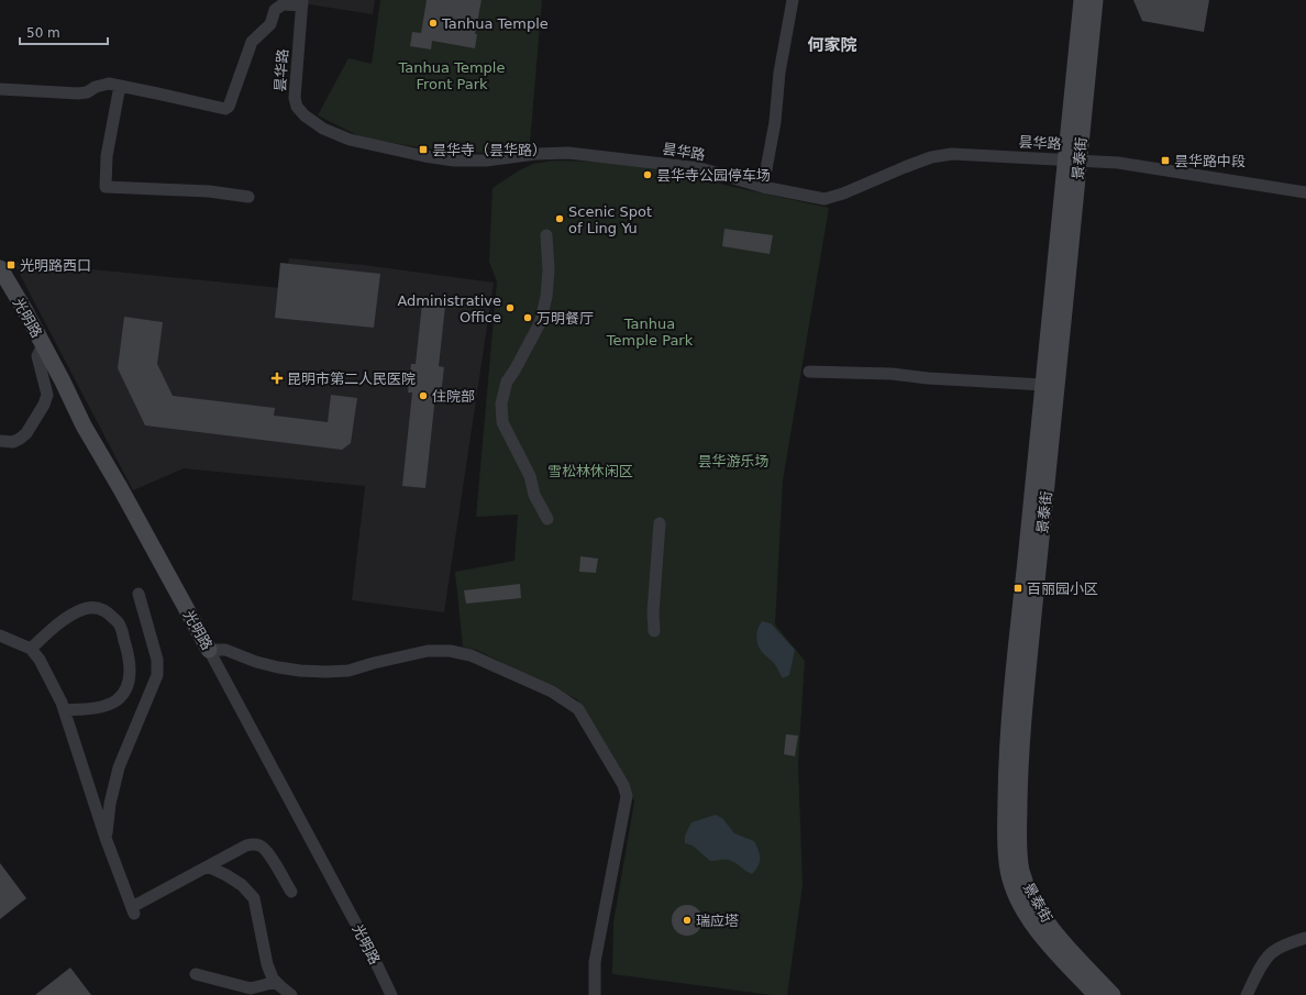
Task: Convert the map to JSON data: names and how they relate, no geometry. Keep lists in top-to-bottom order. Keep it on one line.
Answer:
{"streets":{"street":["昙华路","景泰街","光明路"]},"crossings":[["昙华路","景泰街"]],"districts":["何家院"],"parks":["Tanhua Temple Front Park","Tanhua Temple Park","昙华游乐场","雪松林休闲区"],"places":{"other":["Tanhua Temple","昙华寺公园停车场","Scenic Spot of Ling Yu","Administrative Office","万明餐厅","住院部","瑞应塔"],"transit":["昙华寺（昙华路）","昙华路中段","光明路西口","百丽园小区"],"health":["昆明市第二人民医院"]},"scale_bar":"50 m"}
